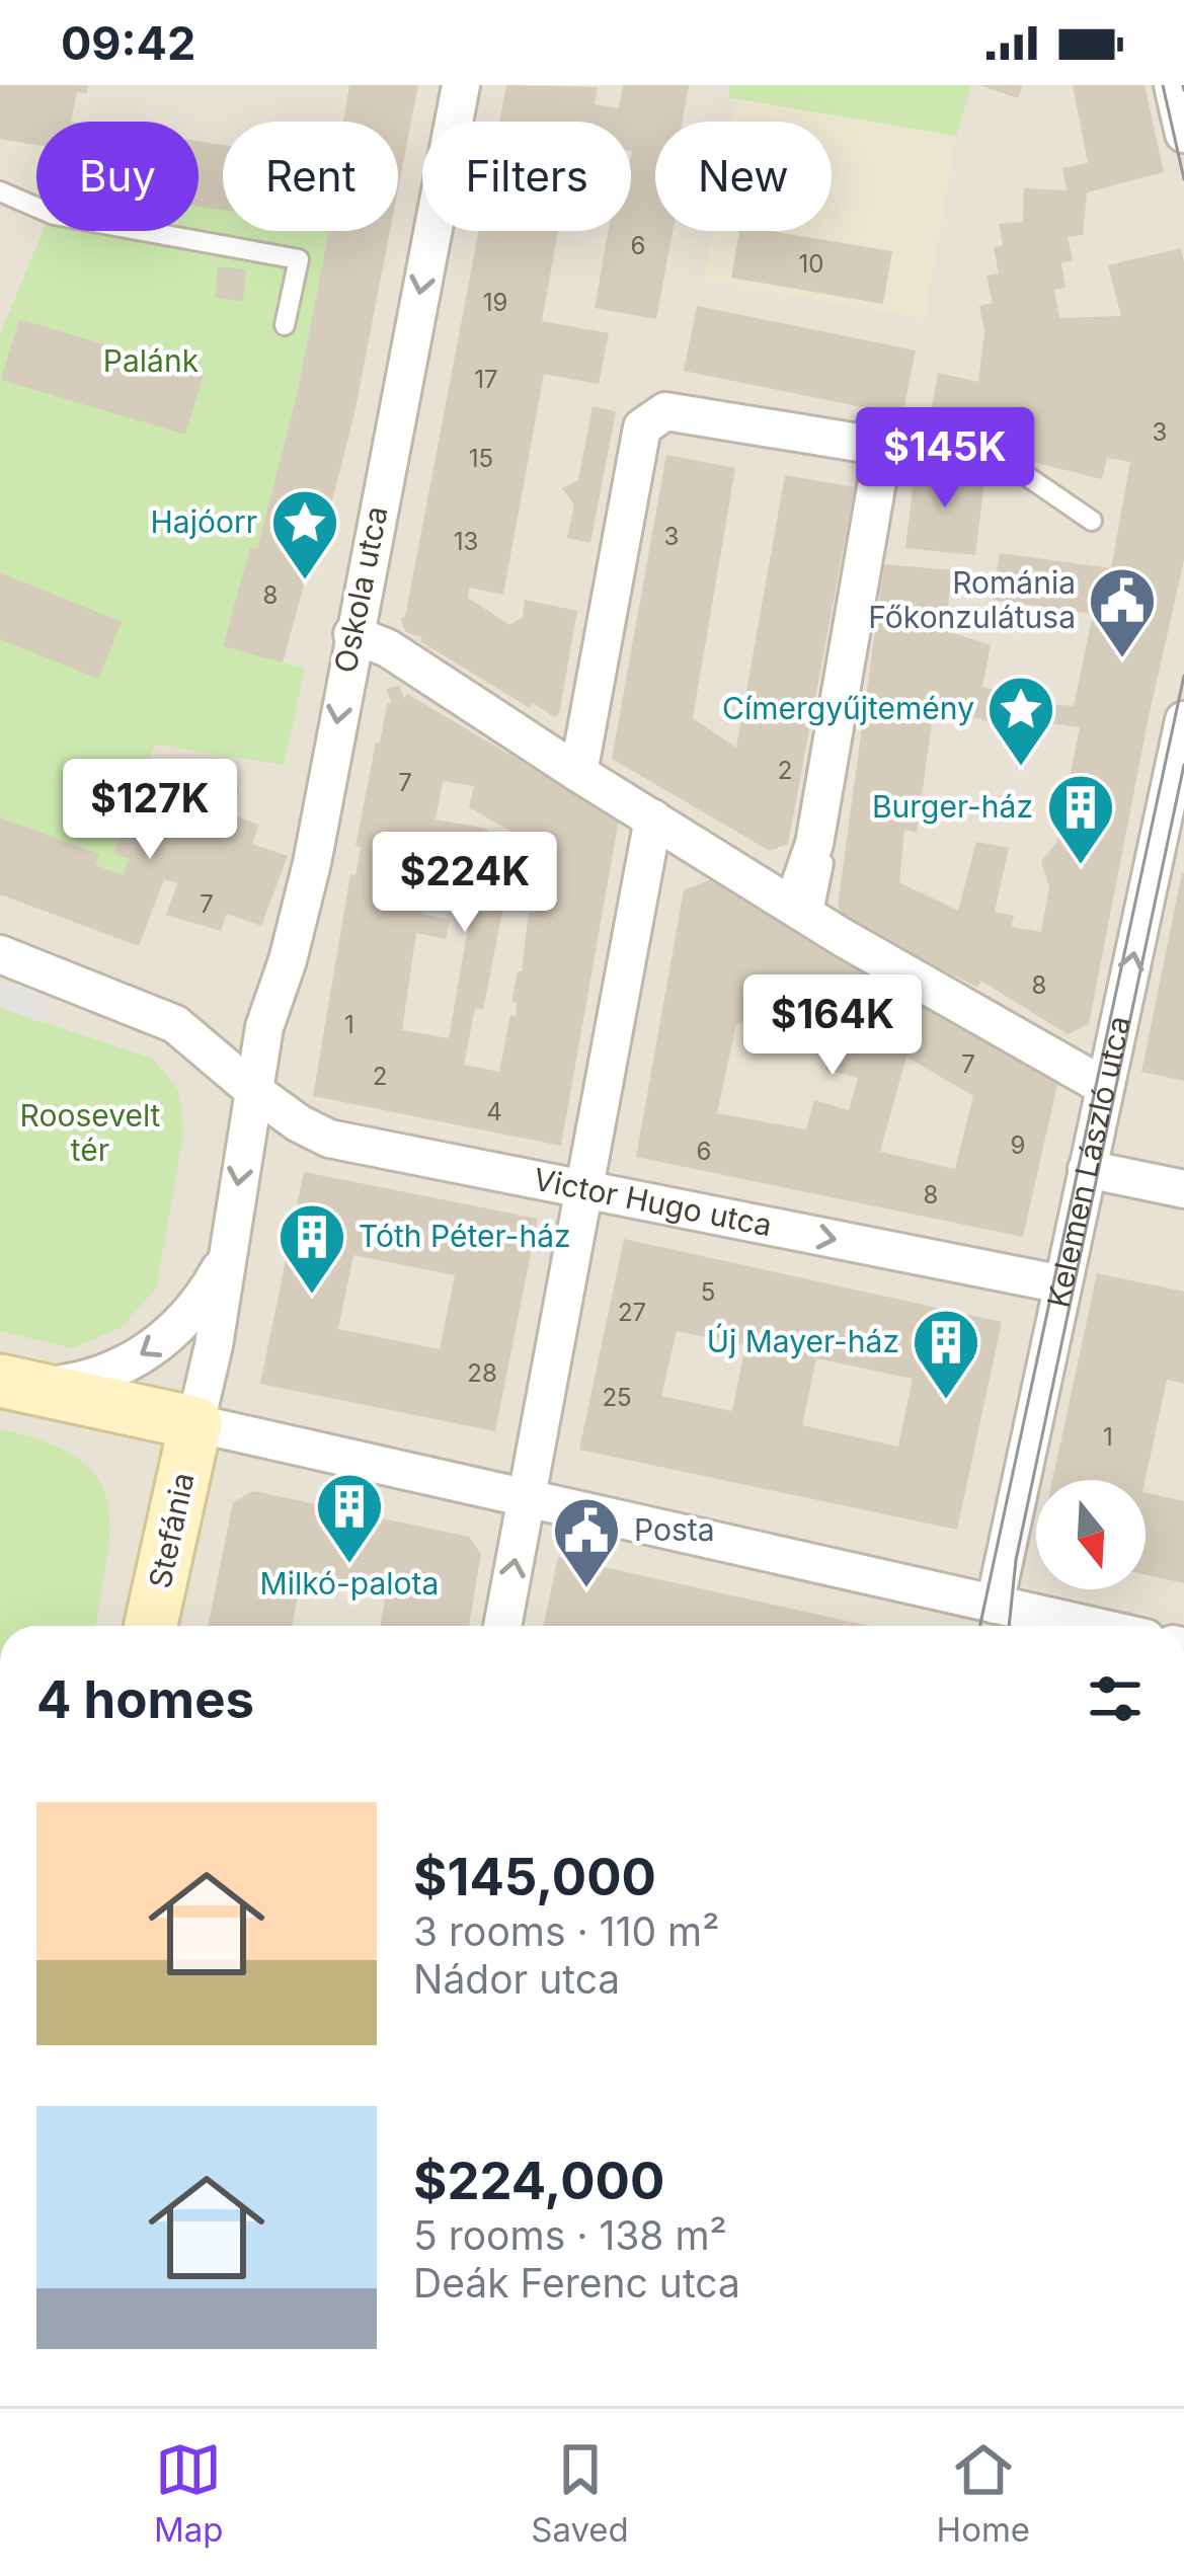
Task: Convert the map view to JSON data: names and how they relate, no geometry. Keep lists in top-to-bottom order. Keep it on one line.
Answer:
{"streets":{"street":["Oskola utca","Kelemen László utca","Victor Hugo utca","Stefánia"]},"crossings":[["Oskola utca","Victor Hugo utca"],["Kelemen László utca","Victor Hugo utca"]],"one_way":["Oskola utca","Kelemen László utca"],"parks":["Palánk","Roosevelt tér"],"places":{"place":["Hajóorr","Címergyűjtemény"],"public building":["Románia Főkonzulátusa","Posta"],"building":["Burger-ház","Tóth Péter-ház","Új Mayer-ház","Milkó-palota"]},"house_numbers":["6","10","19","17","3","15","3","13","8","2","7","7","8","1","7","2","4","9","6","8","5","27","28","25","1"],"north":"bottom","page":{"status":"09:42","chip":["Buy","Rent","Filters","New"],"price":["$145K","$127K","$224K","$164K"],"heading":"4 homes","list":[{"name":"$145,000","note":"3 rooms · 110 m² · Nádor utca"},{"name":"$224,000","note":"5 rooms · 138 m² · Deák Ferenc utca"}],"tabs":["Map","Saved","Home"]}}
